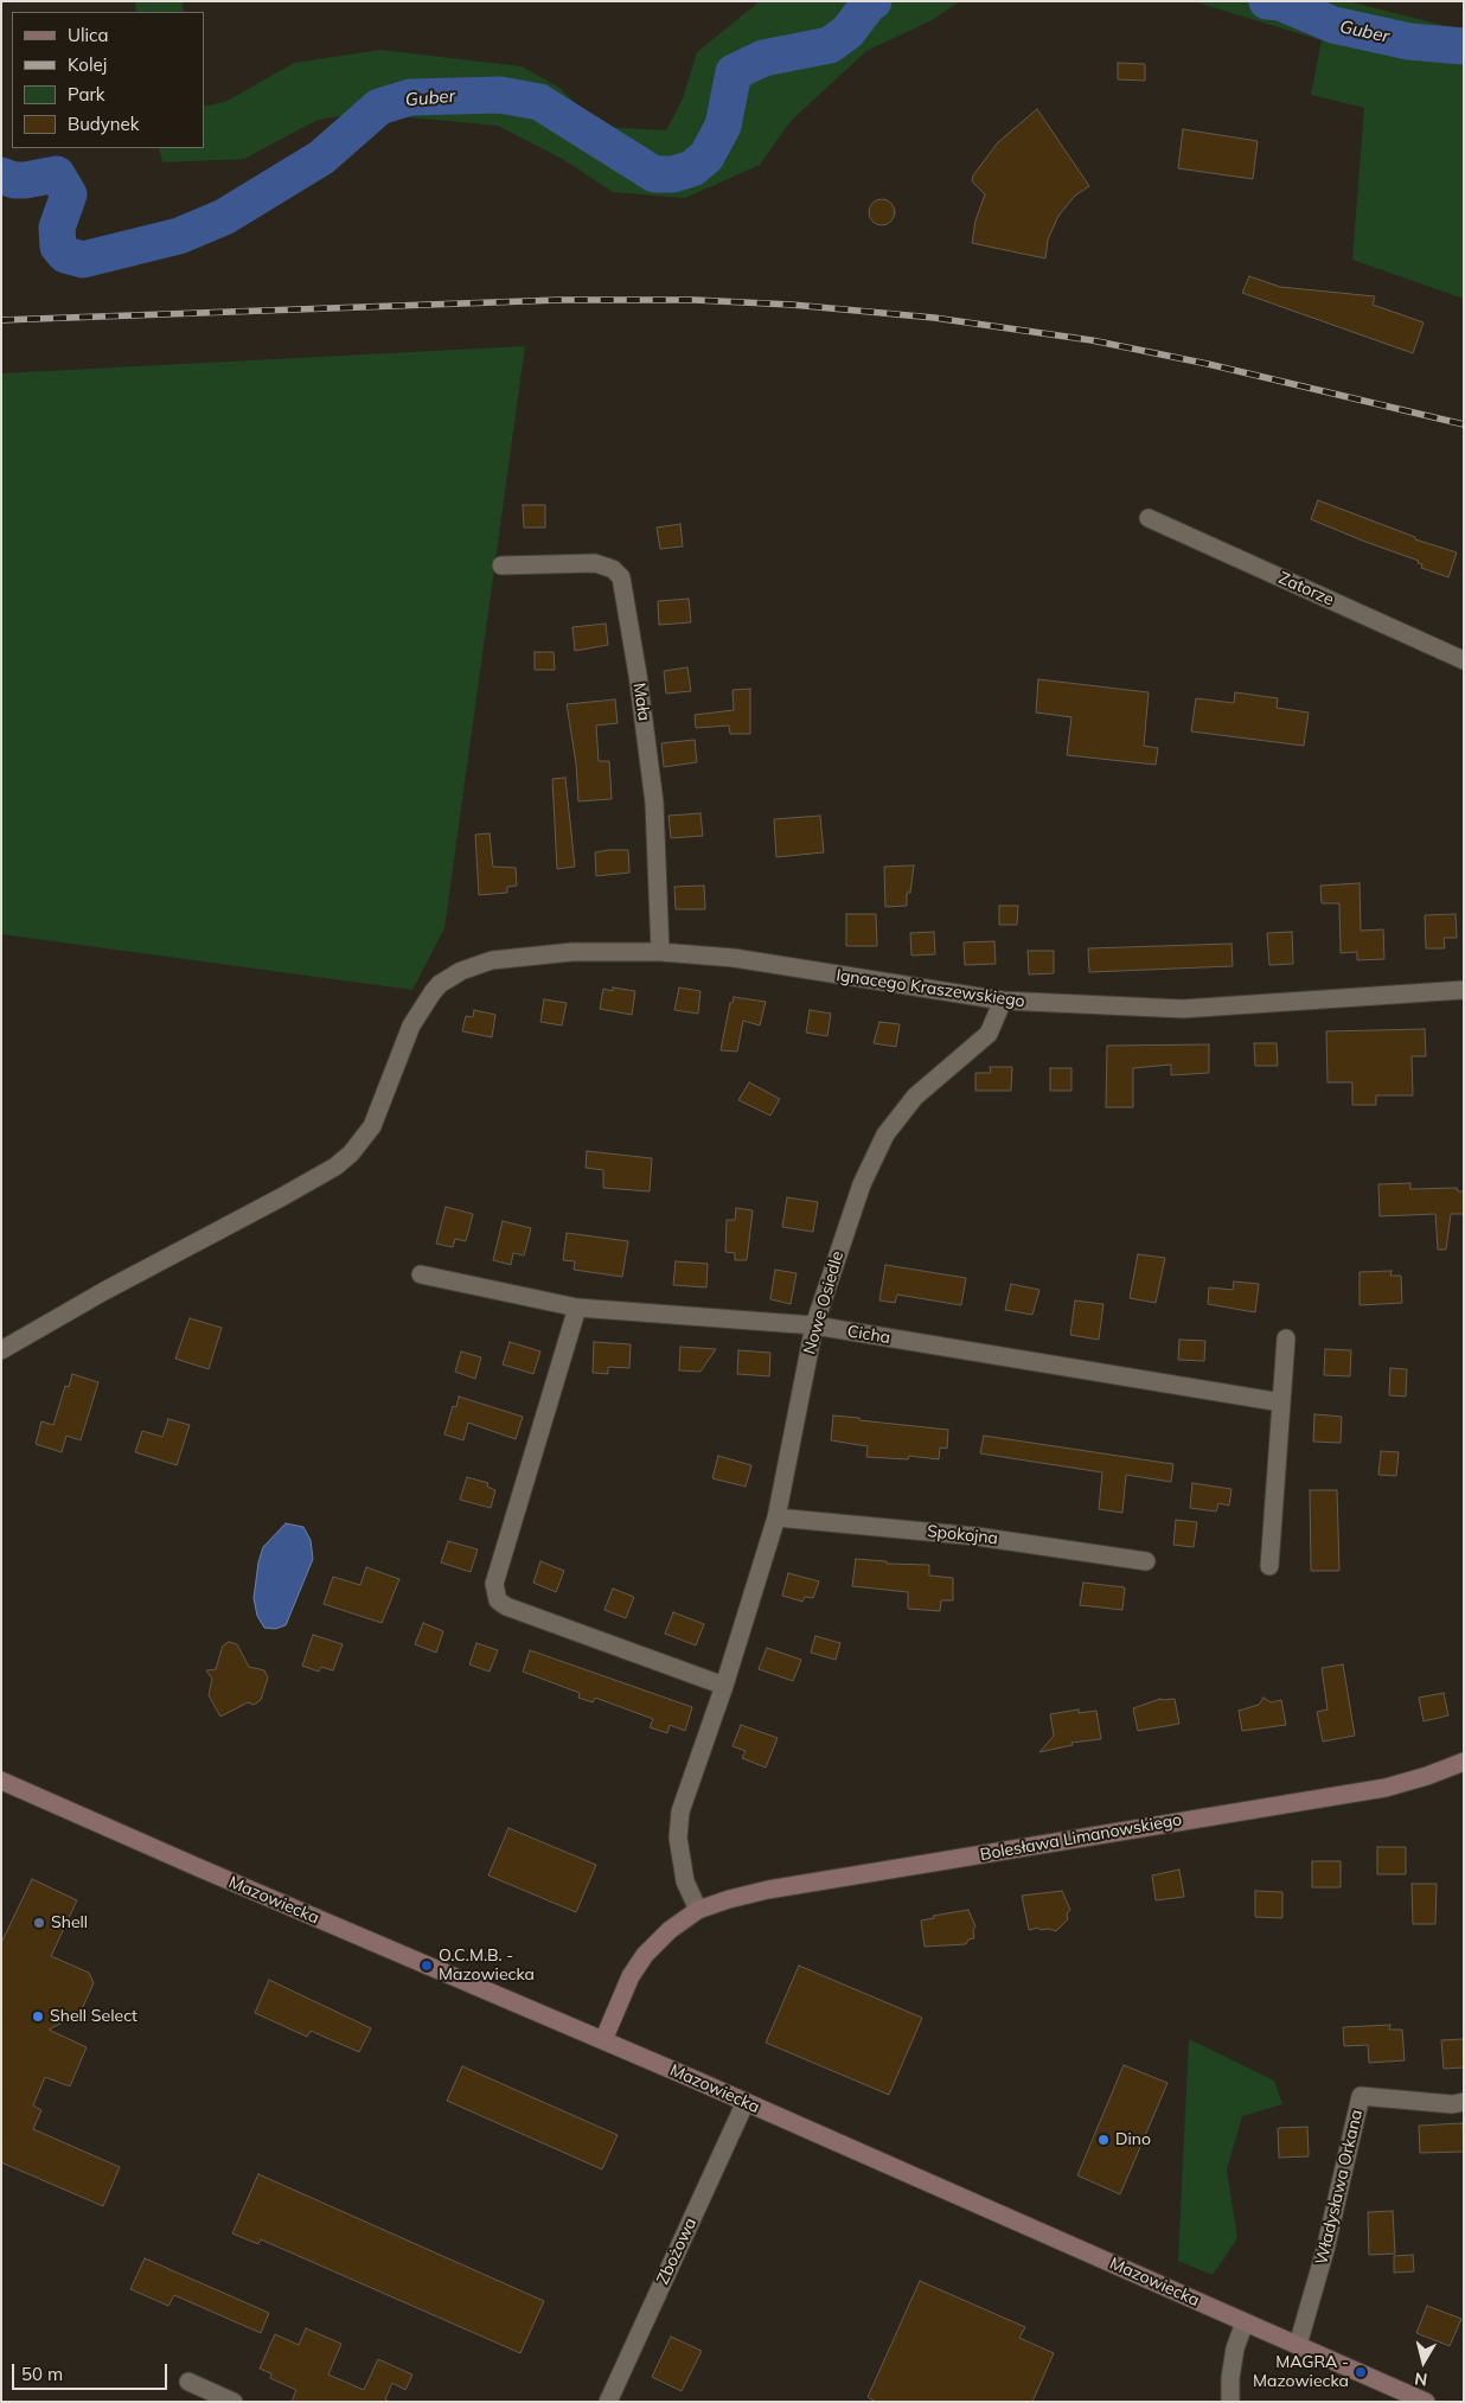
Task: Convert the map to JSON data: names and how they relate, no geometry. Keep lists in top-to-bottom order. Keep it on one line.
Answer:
{"streets":{"main road":["Bolesława Limanowskiego","Mazowiecka"],"street":["Zatorze","Mała","Ignacego Kraszewskiego","Nowe Osiedle","Cicha","Spokojna","Władysława Orkana","Zbożowa"]},"crossings":[["Mała","Ignacego Kraszewskiego"],["Ignacego Kraszewskiego","Nowe Osiedle"],["Nowe Osiedle","Cicha"],["Nowe Osiedle","Spokojna"],["Nowe Osiedle","Bolesława Limanowskiego"],["Mazowiecka","Władysława Orkana"],["Mazowiecka","Zbożowa"]],"water":["Guber"],"places":["Shell","O.C.M.B. - Mazowiecka","Shell Select","Dino","MAGRA - Mazowiecka"],"legend":["Ulica","Kolej","Park","Budynek"],"scale_bar":"50 m","north":"bottom"}
